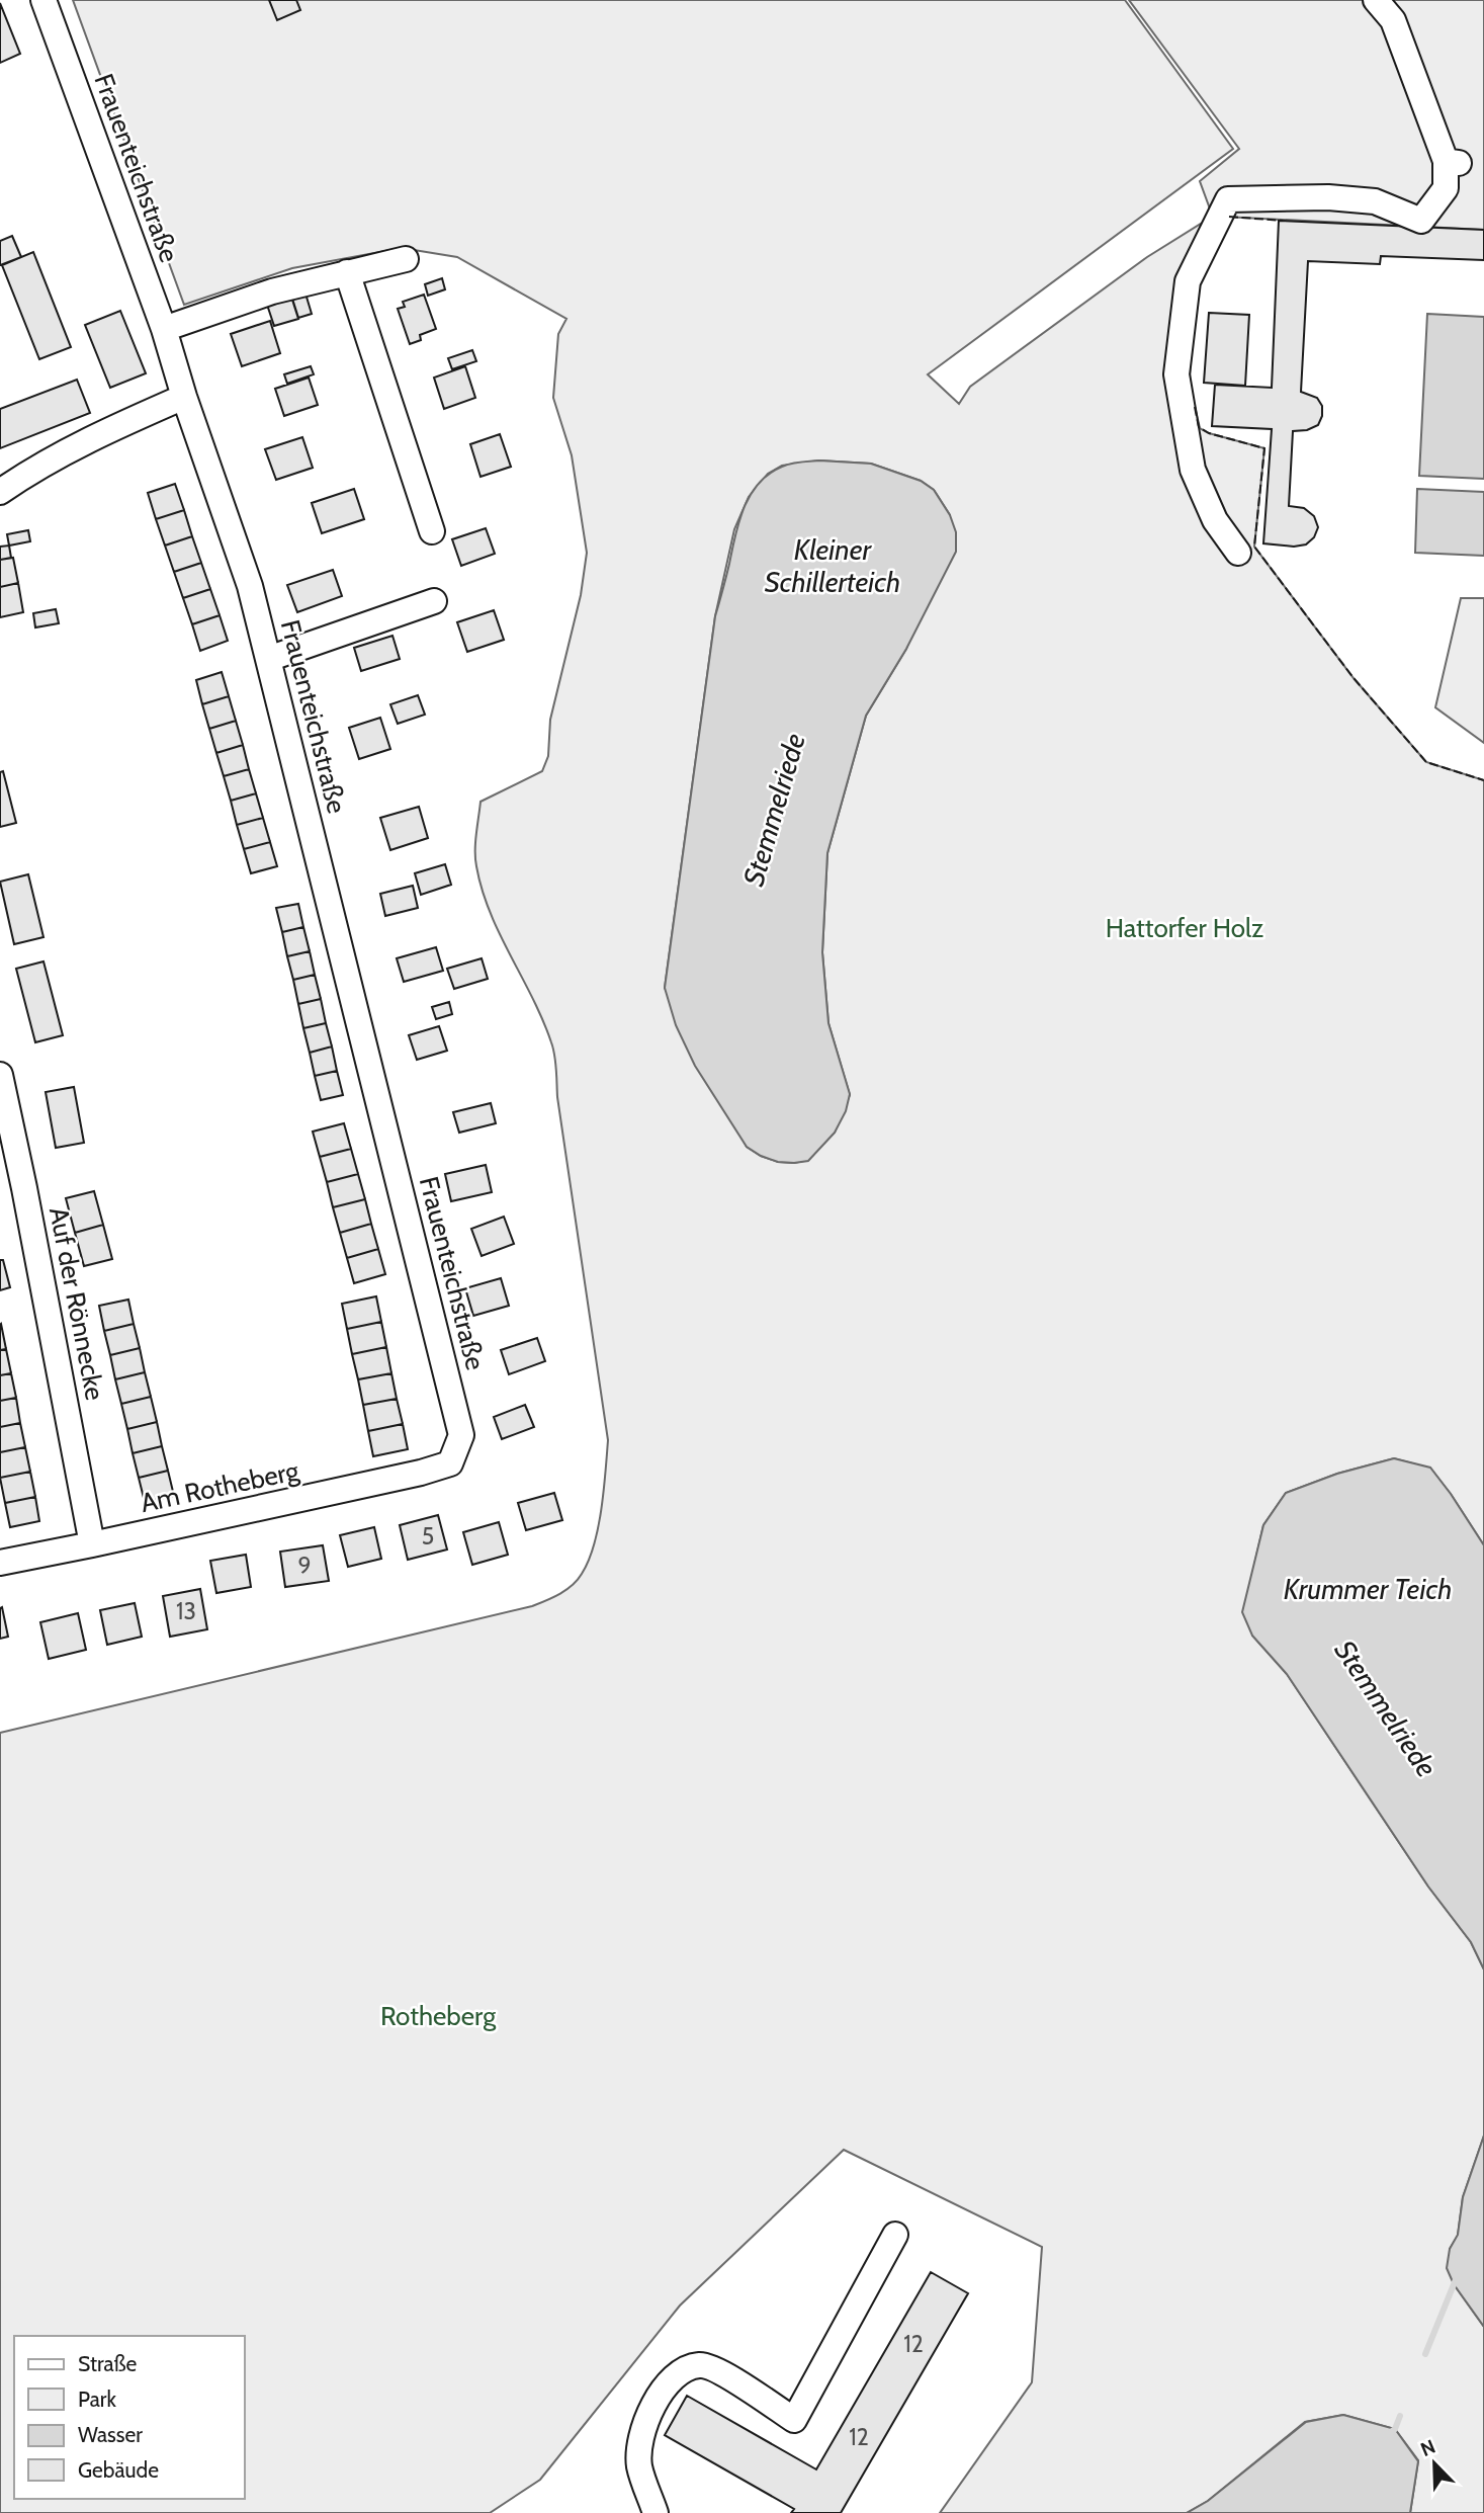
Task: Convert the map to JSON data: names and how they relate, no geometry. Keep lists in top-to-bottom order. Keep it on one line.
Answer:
{"streets":{"street":["Frauenteichstraße","Auf der Rönnecke","Am Rotheberg"]},"crossings":[["Frauenteichstraße","Am Rotheberg"],["Auf der Rönnecke","Am Rotheberg"]],"water":["Kleiner Schillerteich","Stemmelriede","Krummer Teich"],"parks":["Hattorfer Holz","Rotheberg"],"house_numbers":["5","9","13","12","12"],"legend":["Straße","Park","Wasser","Gebäude"],"north":"top left"}
